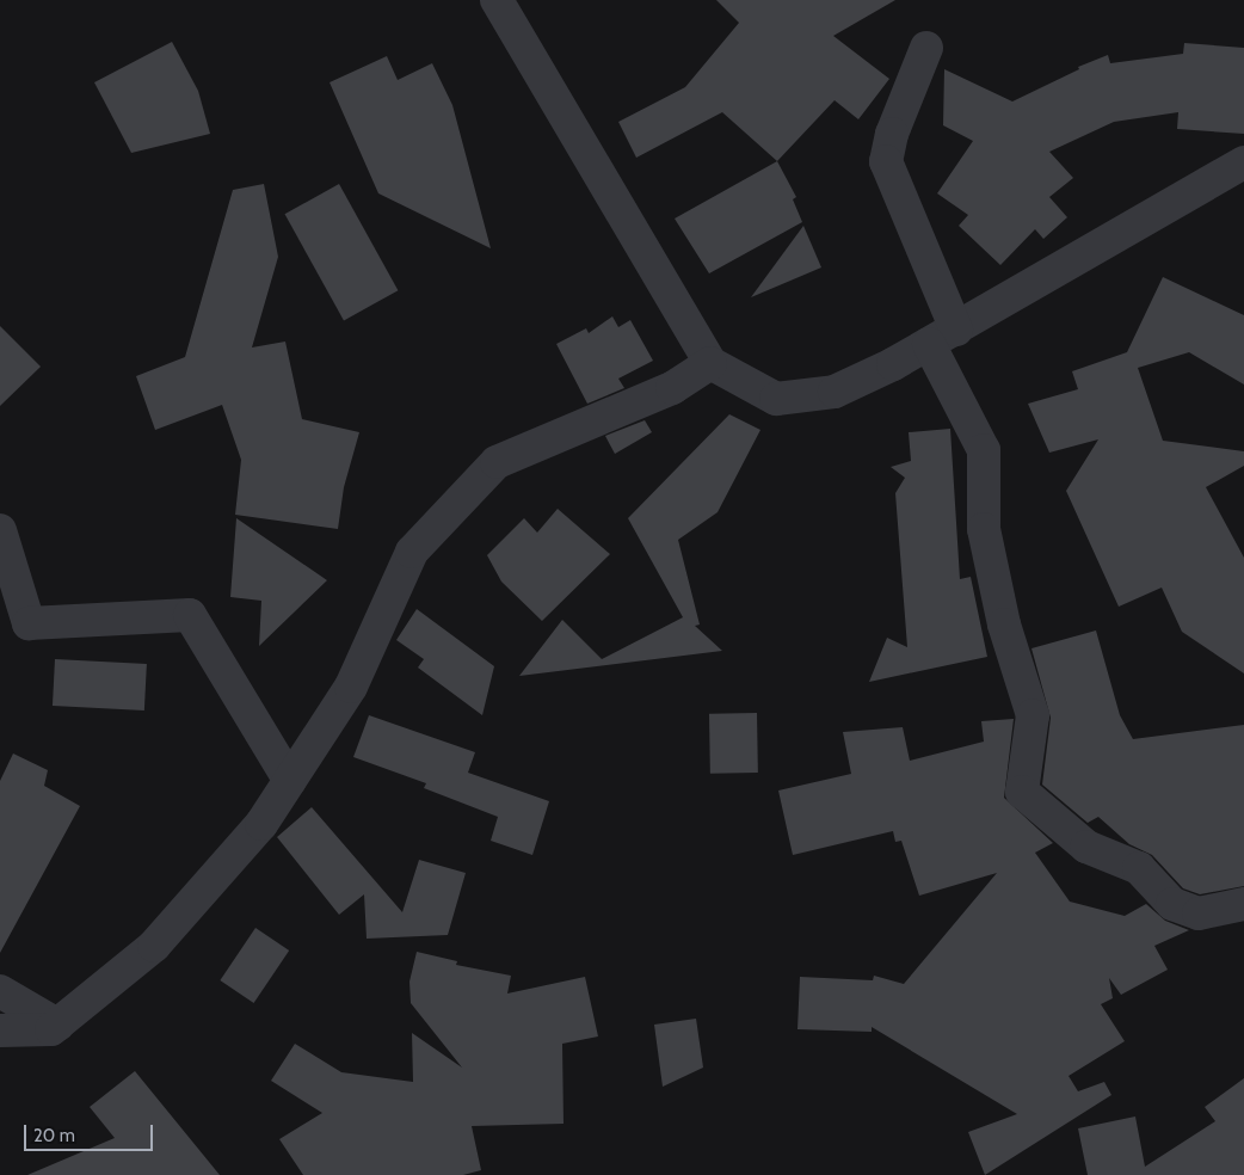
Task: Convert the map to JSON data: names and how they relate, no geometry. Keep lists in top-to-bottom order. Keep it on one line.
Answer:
{"scale_bar":"20 m"}
